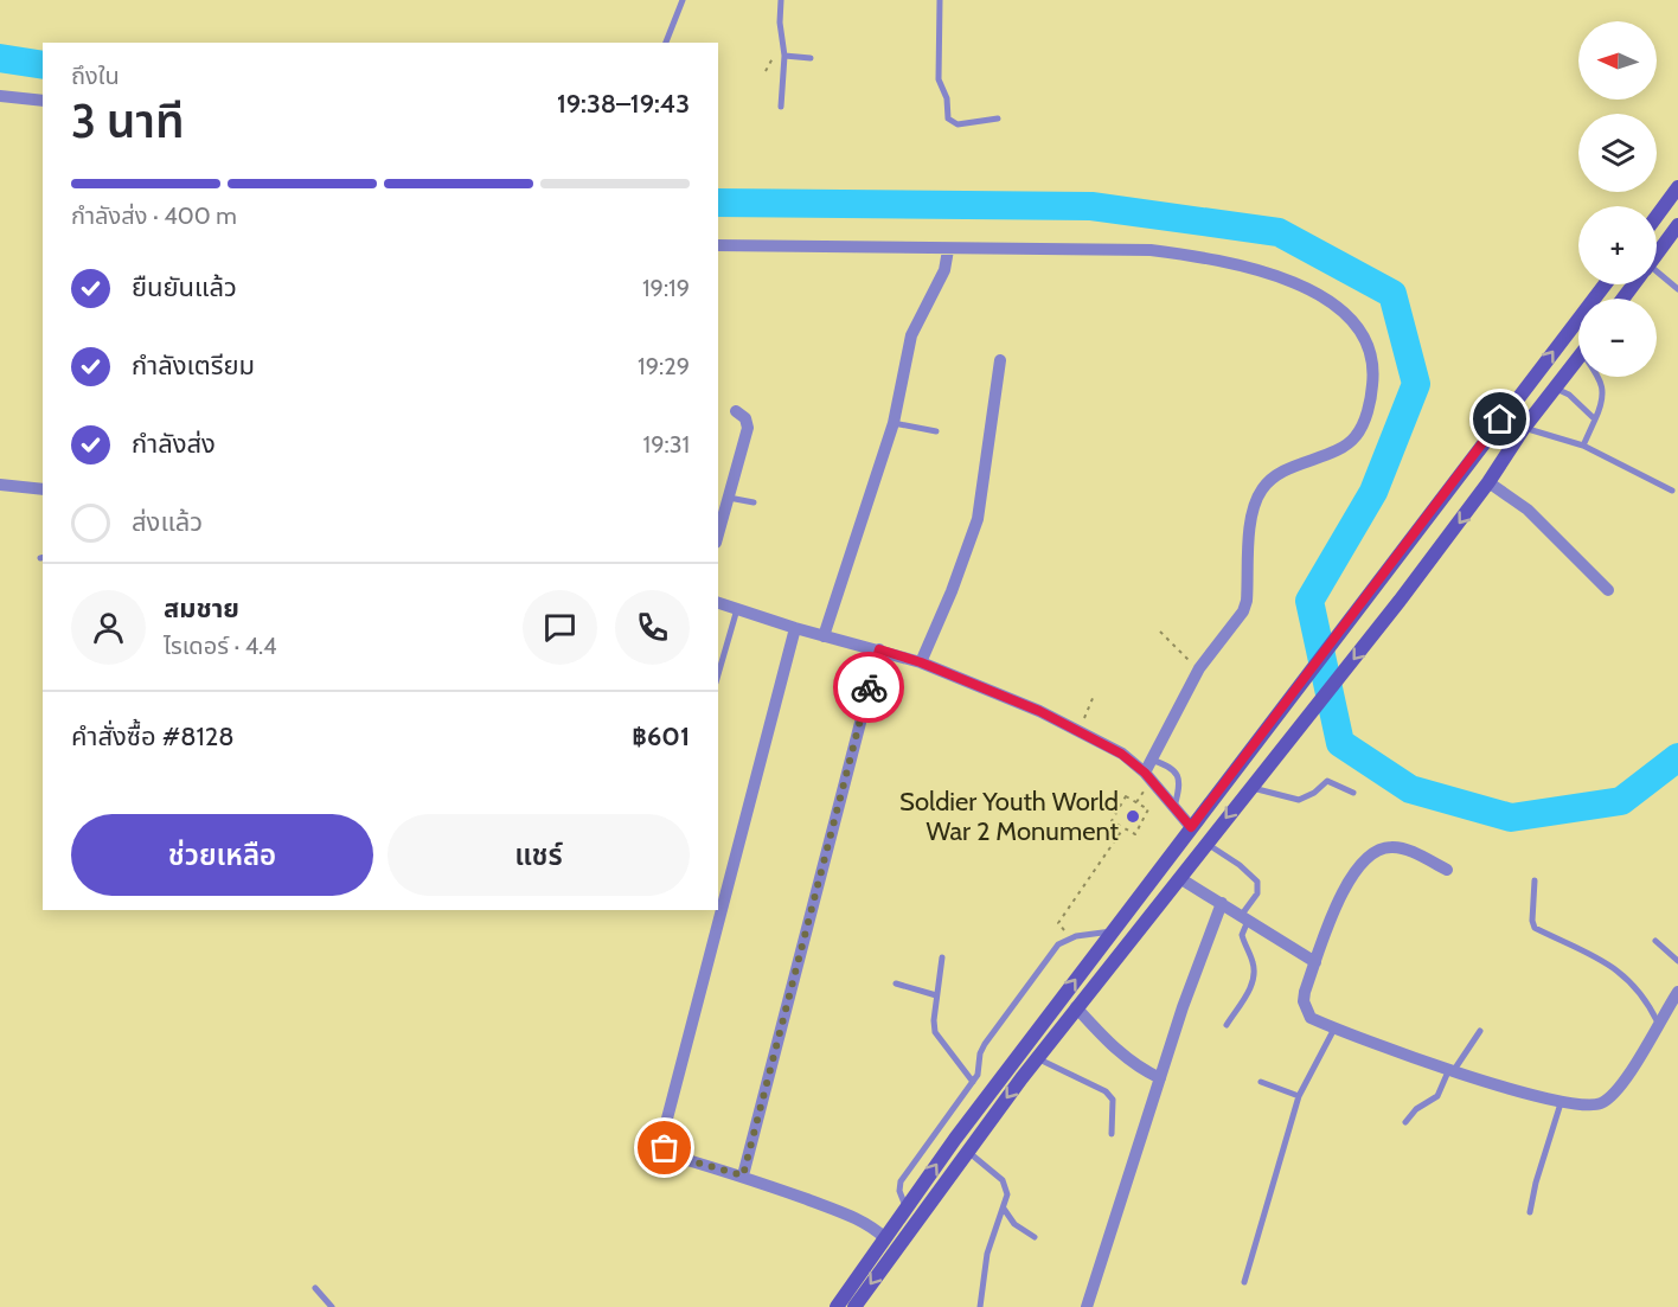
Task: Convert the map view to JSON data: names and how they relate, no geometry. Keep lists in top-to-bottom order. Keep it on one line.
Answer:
{"places":["Soldier Youth World War 2 Monument"],"north":"left","page":{"map_buttons":["+","−"],"heading":["3 นาที","ถึงใน","19:38–19:43"],"panel":["สมชาย","ไรเดอร์ · 4.4","คำสั่งซื้อ #8128","฿601"],"bar":"กำลังส่ง · 400 m","list":[["ยืนยันแล้ว","19:19"],["กำลังเตรียม","19:29"],["กำลังส่ง","19:31"],"ส่งแล้ว"],"buttons":["ช่วยเหลือ","แชร์"]}}
